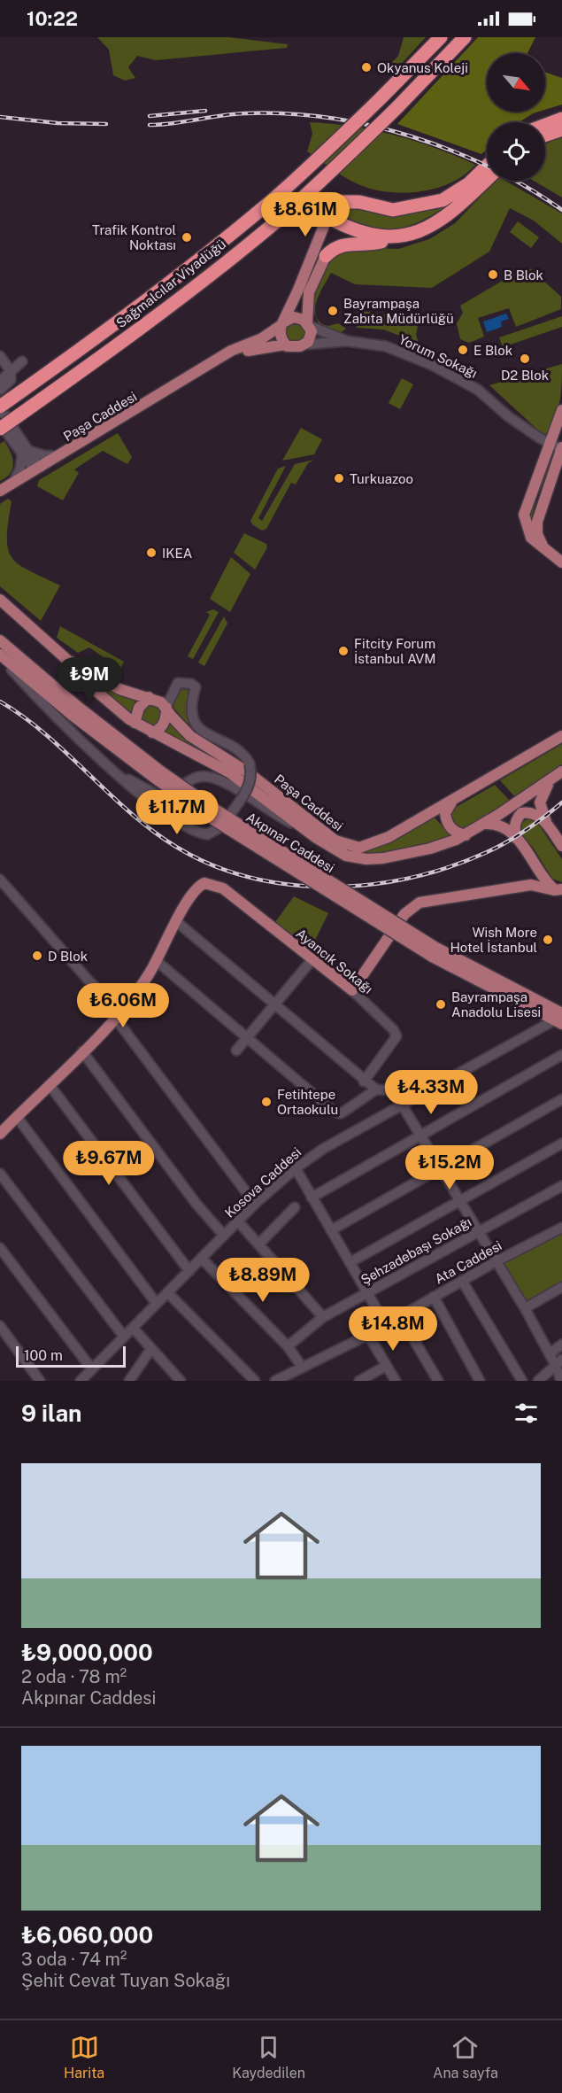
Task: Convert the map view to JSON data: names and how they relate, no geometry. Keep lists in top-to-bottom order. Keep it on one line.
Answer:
{"streets":{"highway":["Sağmalcılar Viyadüğü"],"main road":["Paşa Caddesi","Akpınar Caddesi","Ayancık Sokağı"],"street":["Yorum Sokağı","Kosova Caddesi","Şehzadebaşı Sokağı","Ata Caddesi"]},"crossings":[["Yorum Sokağı","Paşa Caddesi"],["Akpınar Caddesi","Kosova Caddesi"]],"places":["Okyanus Koleji","Trafik Kontrol Noktası","B Blok","Bayrampaşa Zabıta Müdürlüğü","E Blok","D2 Blok","Turkuazoo","IKEA","Fitcity Forum İstanbul AVM","Wish More Hotel İstanbul","D Blok","Bayrampaşa Anadolu Lisesi","Fetihtepe Ortaokulu"],"scale_bar":"100 m","north":"bottom right","page":{"status":"10:22","price":["₺8.61M","₺9M","₺11.7M","₺6.06M","₺4.33M","₺9.67M","₺15.2M","₺8.89M","₺14.8M"],"scale":"100 m","heading":"9 ilan","list":[{"name":"₺9,000,000","note":"2 oda · 78 m² · Akpınar Caddesi"},{"name":"₺6,060,000","note":"3 oda · 74 m² · Şehit Cevat Tuyan Sokağı"}],"tabs":["Harita","Kaydedilen","Ana sayfa"]}}
